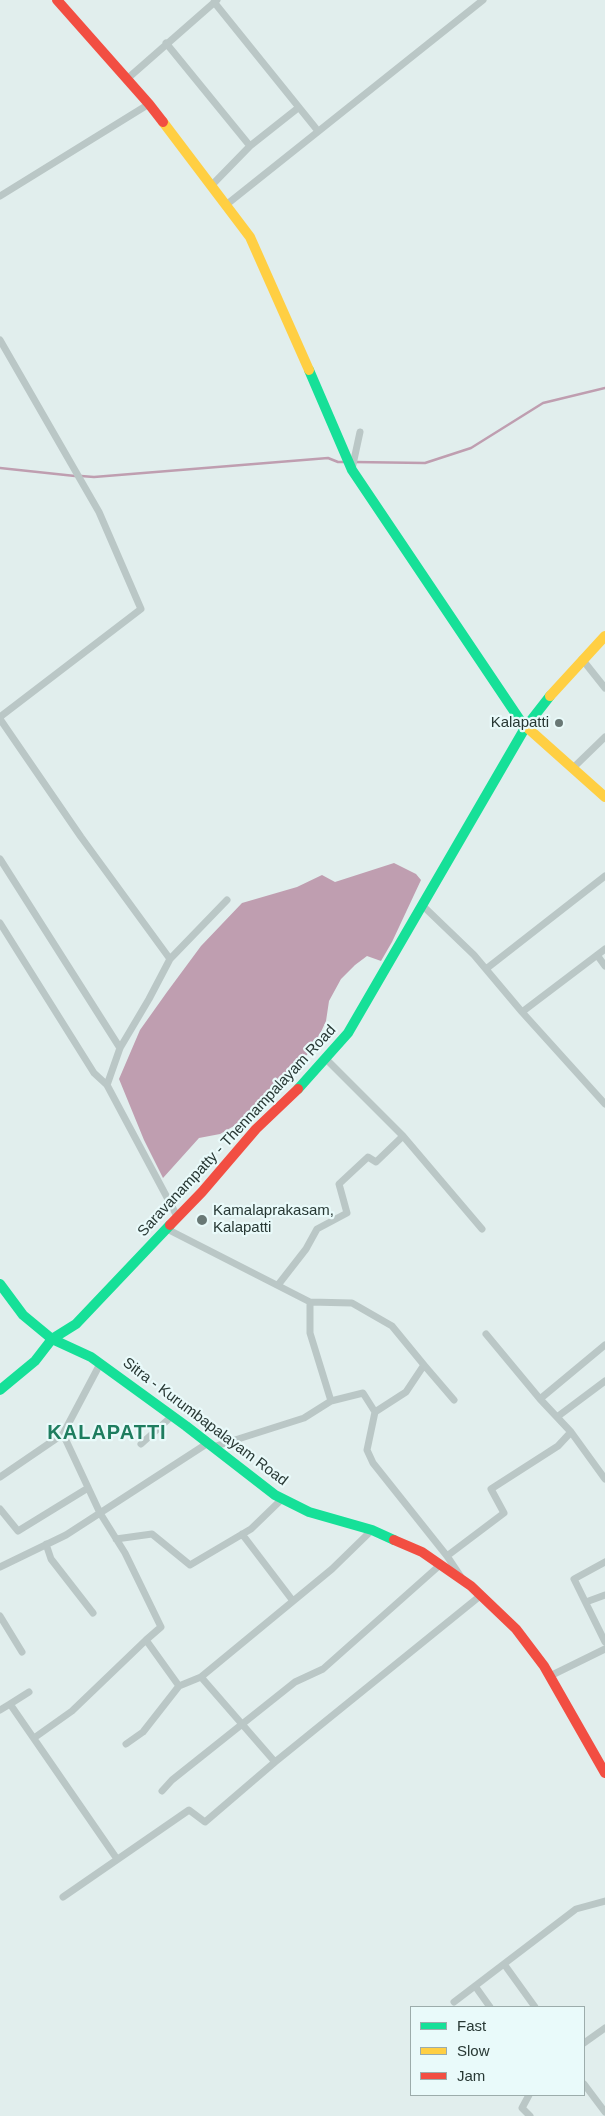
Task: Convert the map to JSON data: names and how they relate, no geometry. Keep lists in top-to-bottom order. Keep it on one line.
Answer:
{"streets":{"main road":["Saravanampatty - Thennampalayam Road","Sitra - Kurumbapalayam Road"]},"crossings":[["Saravanampatty - Thennampalayam Road","Sitra - Kurumbapalayam Road"]],"districts":["KALAPATTI"],"places":["Kalapatti","Kamalaprakasam, Kalapatti"],"legend":["Fast","Slow","Jam"]}
